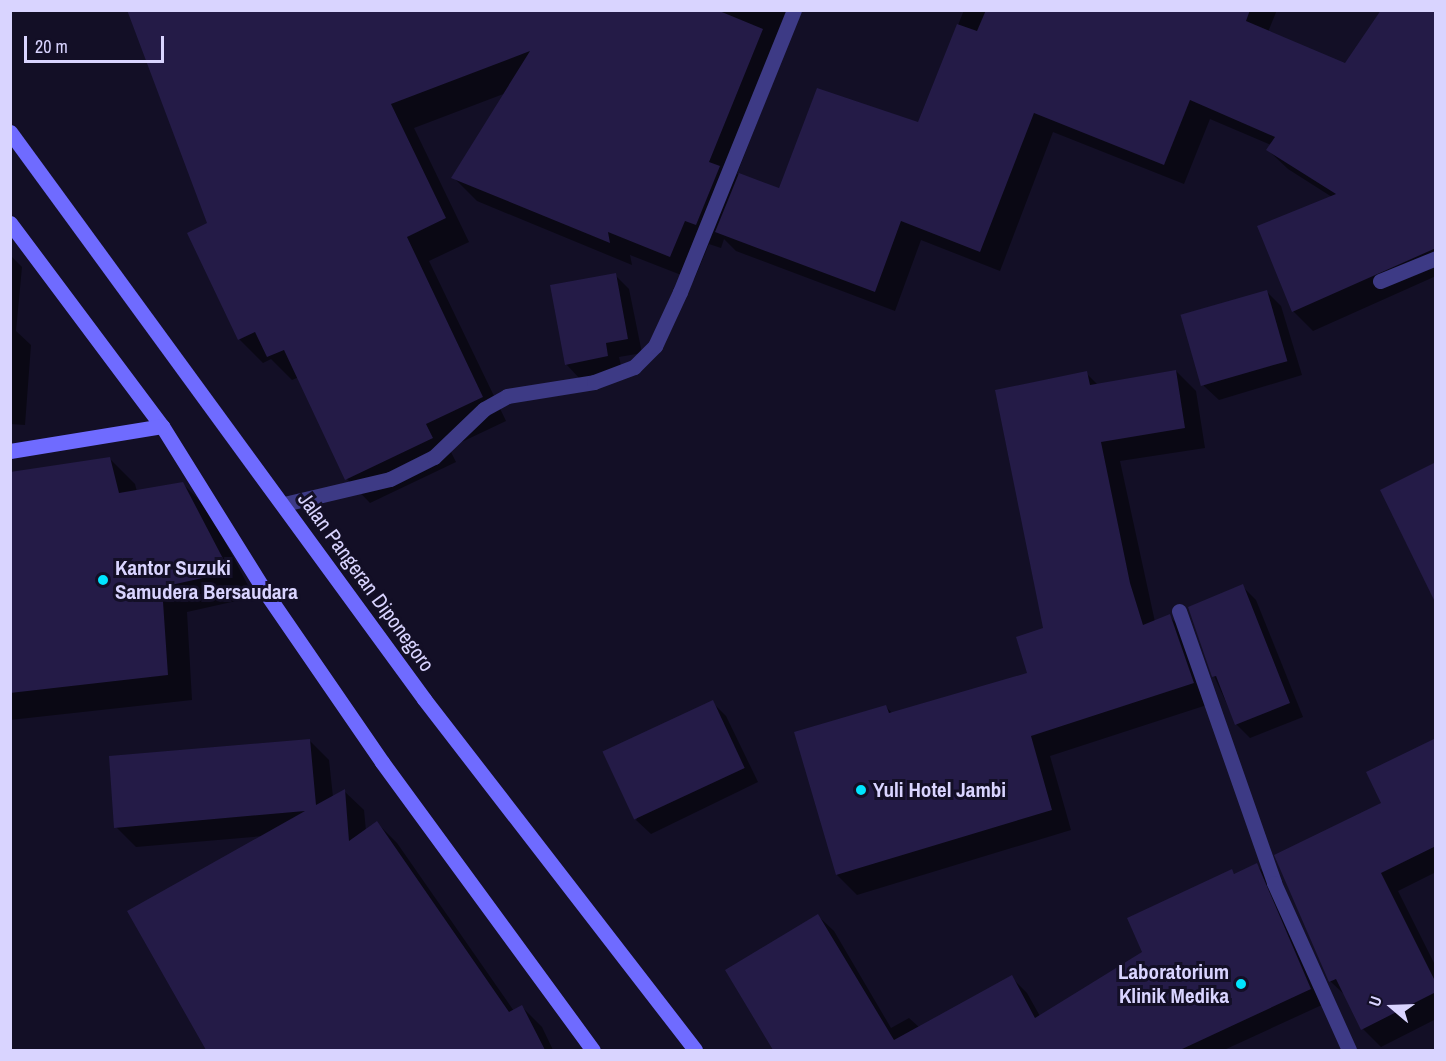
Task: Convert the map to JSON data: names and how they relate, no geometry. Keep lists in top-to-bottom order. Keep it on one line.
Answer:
{"streets":{"main road":["Jalan Pangeran Diponegoro"]},"places":["Kantor Suzuki Samudera Bersaudara","Yuli Hotel Jambi","Laboratorium Klinik Medika"],"scale_bar":"20 m","north":"left"}
